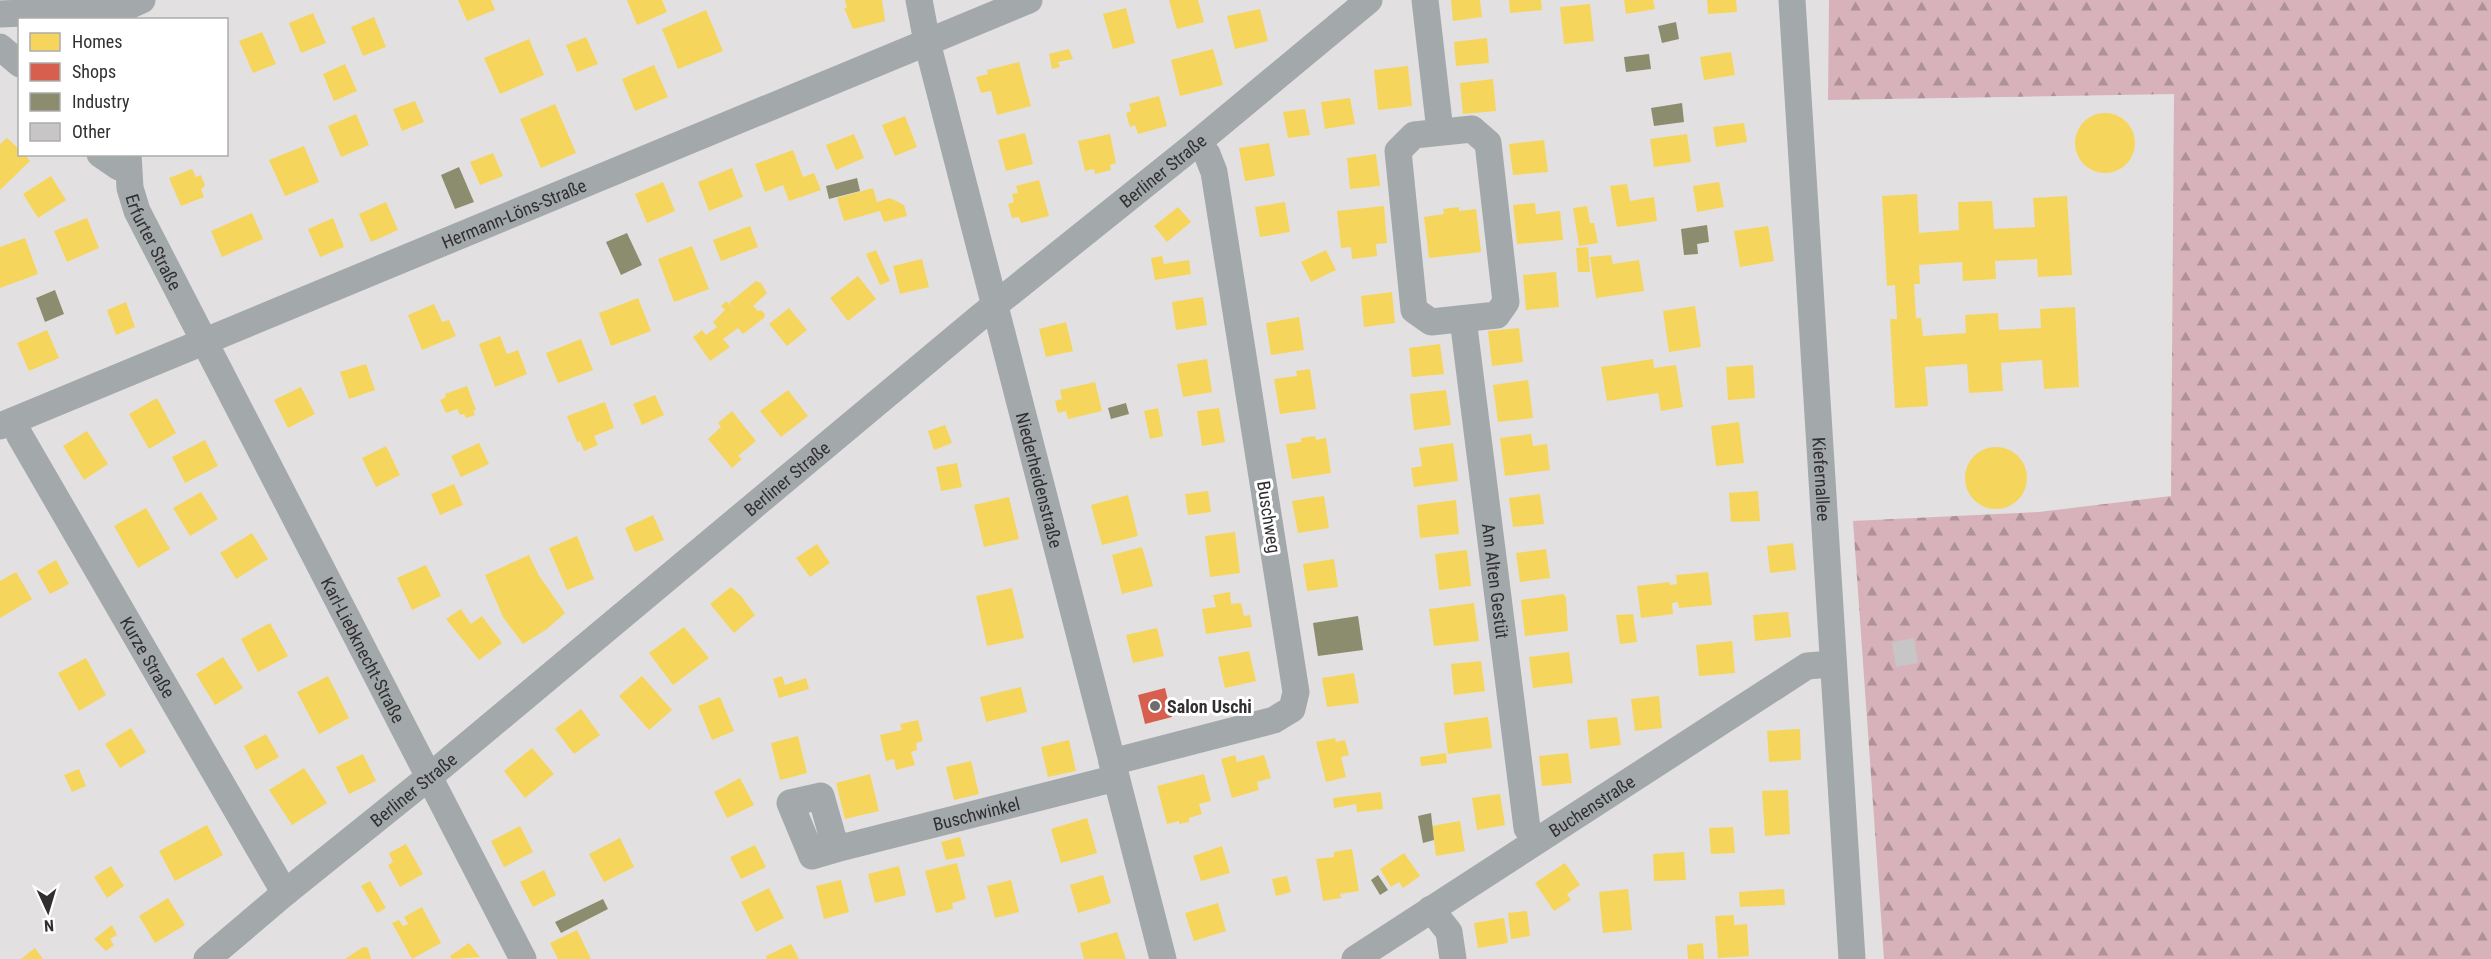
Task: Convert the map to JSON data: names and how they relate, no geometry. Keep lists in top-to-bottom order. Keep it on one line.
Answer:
{"streets":{"street":["Berliner Straße","Hermann-Löns-Straße","Erfurter Straße","Niederheidenstraße","Kiefernallee","Buschweg","Am Alten Gestüt","Karl-Liebknecht-Straße","Kurze Straße","Buchenstraße","Buschwinkel"]},"crossings":[["Berliner Straße","Niederheidenstraße"],["Berliner Straße","Buschweg"],["Berliner Straße","Karl-Liebknecht-Straße"],["Berliner Straße","Kurze Straße"],["Hermann-Löns-Straße","Erfurter Straße"],["Hermann-Löns-Straße","Niederheidenstraße"],["Hermann-Löns-Straße","Karl-Liebknecht-Straße"],["Hermann-Löns-Straße","Kurze Straße"],["Erfurter Straße","Karl-Liebknecht-Straße"],["Niederheidenstraße","Buschweg"],["Niederheidenstraße","Buschwinkel"],["Kiefernallee","Buchenstraße"],["Buschweg","Buschwinkel"],["Am Alten Gestüt","Buchenstraße"]],"places":["Salon Uschi"],"legend":["Homes","Shops","Industry","Other"],"north":"bottom"}
